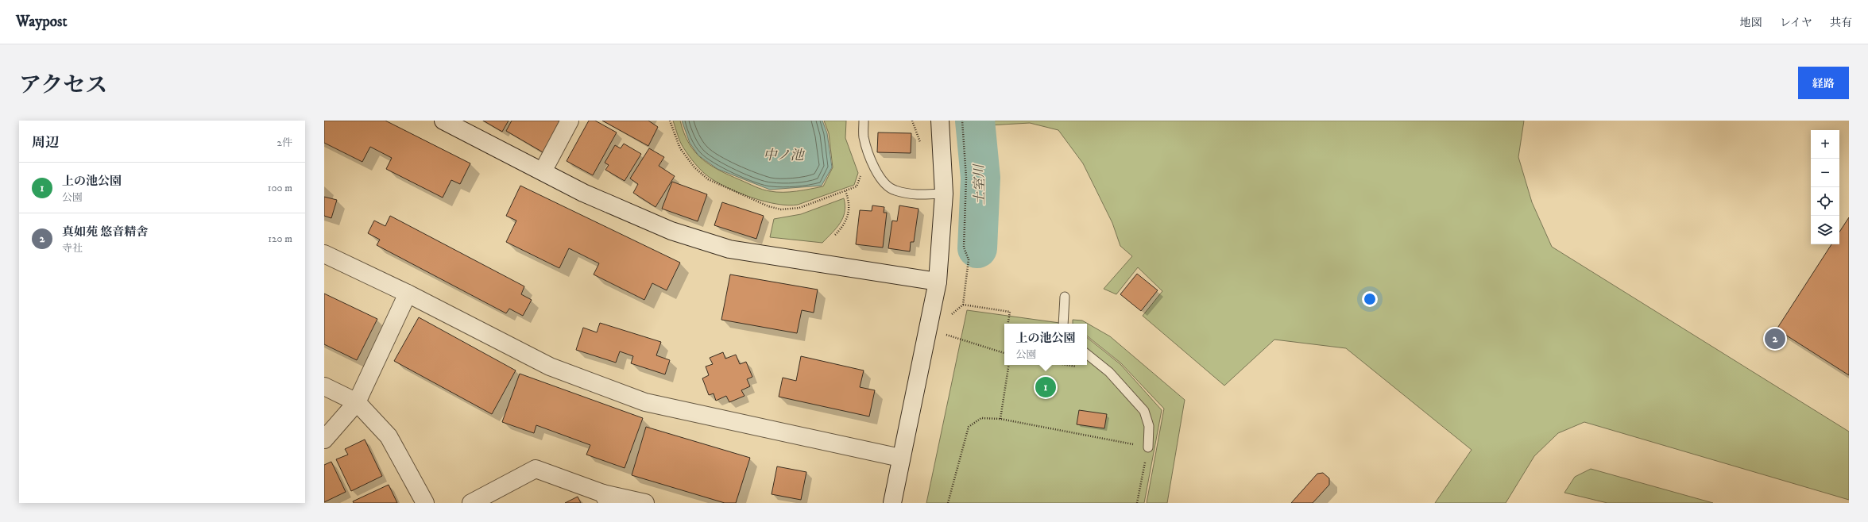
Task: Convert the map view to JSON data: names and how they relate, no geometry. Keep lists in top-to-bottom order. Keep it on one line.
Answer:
{"water":["中ノ池","土室川"],"page":{"header":"Waypost","nav":["地図","レイヤ","共有"],"title":"アクセス","buttons":"経路","heading":["周辺","2件"],"map_buttons":["+","−"],"list":[{"mark":"1","name":"上の池公園","note":"公園","value":"100 m"},{"mark":"2","name":"真如苑 悠音精舎","note":"寺社","value":"120 m"}],"popup":["上の池公園","公園"],"pins":["2","1"]}}
